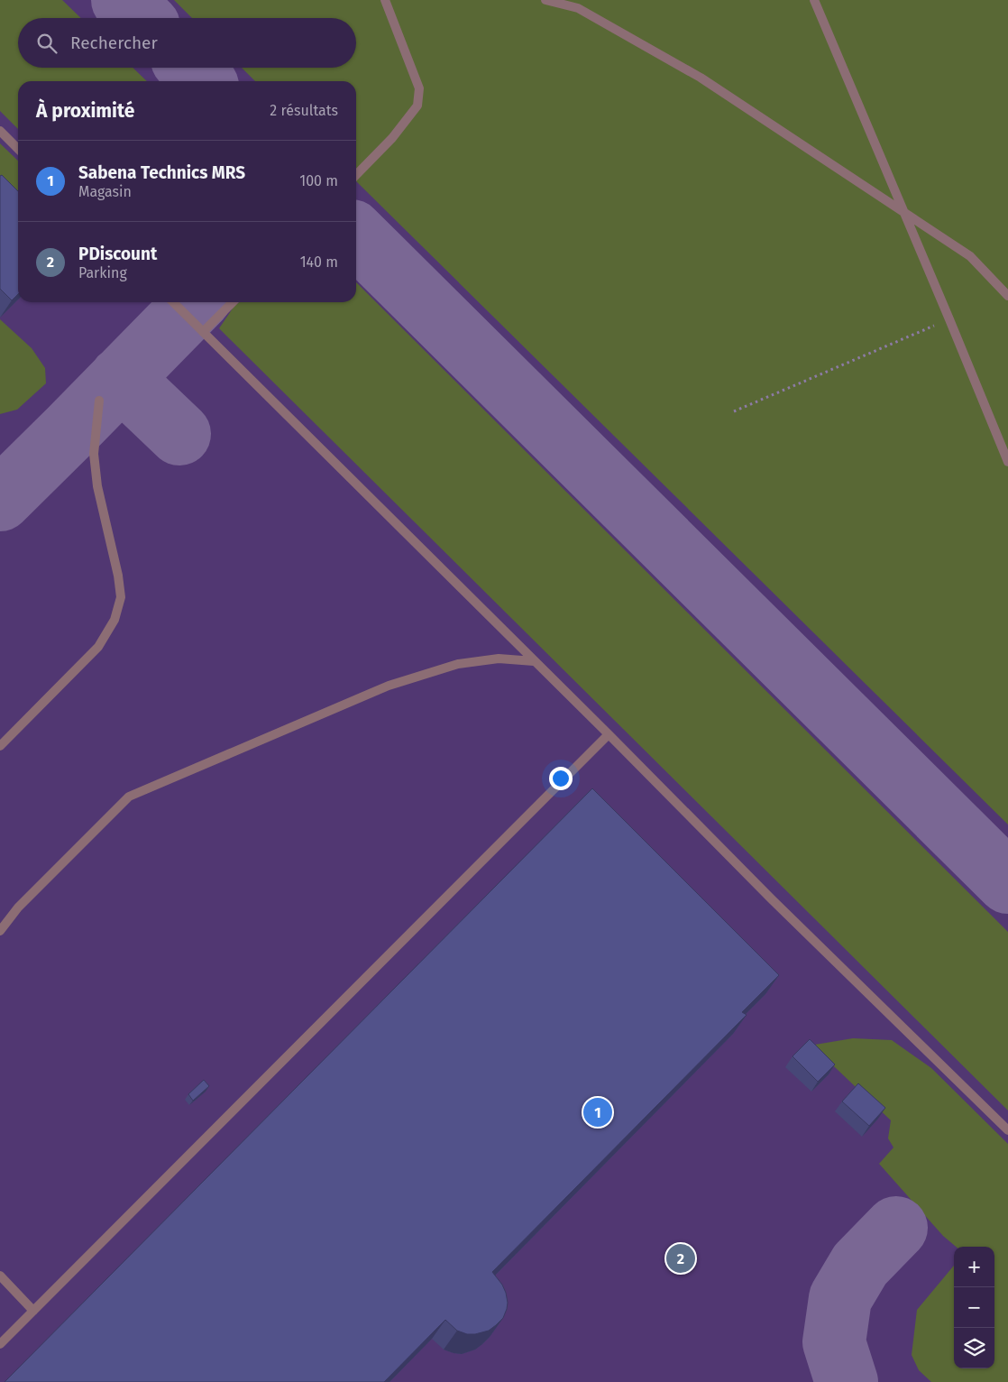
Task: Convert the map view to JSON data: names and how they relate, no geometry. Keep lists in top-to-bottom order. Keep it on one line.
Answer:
{"page":{"search":"Rechercher","heading":["À proximité","2 résultats"],"list":[{"mark":"1","name":"Sabena Technics MRS","note":"Magasin","value":"100 m"},{"mark":"2","name":"PDiscount","note":"Parking","value":"140 m"}],"pins":["1","2"],"map_buttons":["+","−"]}}
